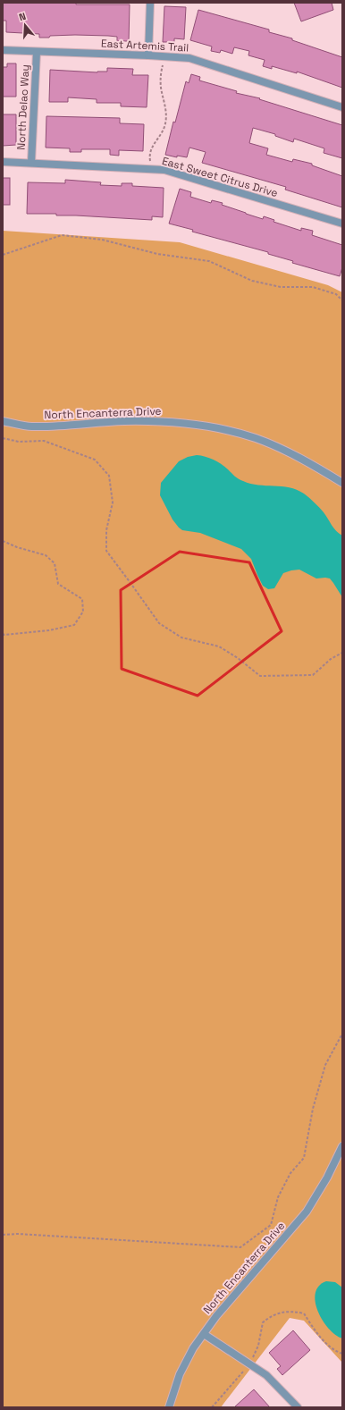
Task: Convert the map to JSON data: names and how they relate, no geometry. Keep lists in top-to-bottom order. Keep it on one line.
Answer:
{"streets":{"street":["East Artemis Trail","North Delao Way","East Sweet Citrus Drive","North Encanterra Drive"]},"crossings":[["East Artemis Trail","North Delao Way"],["North Delao Way","East Sweet Citrus Drive"]],"north":"top"}
